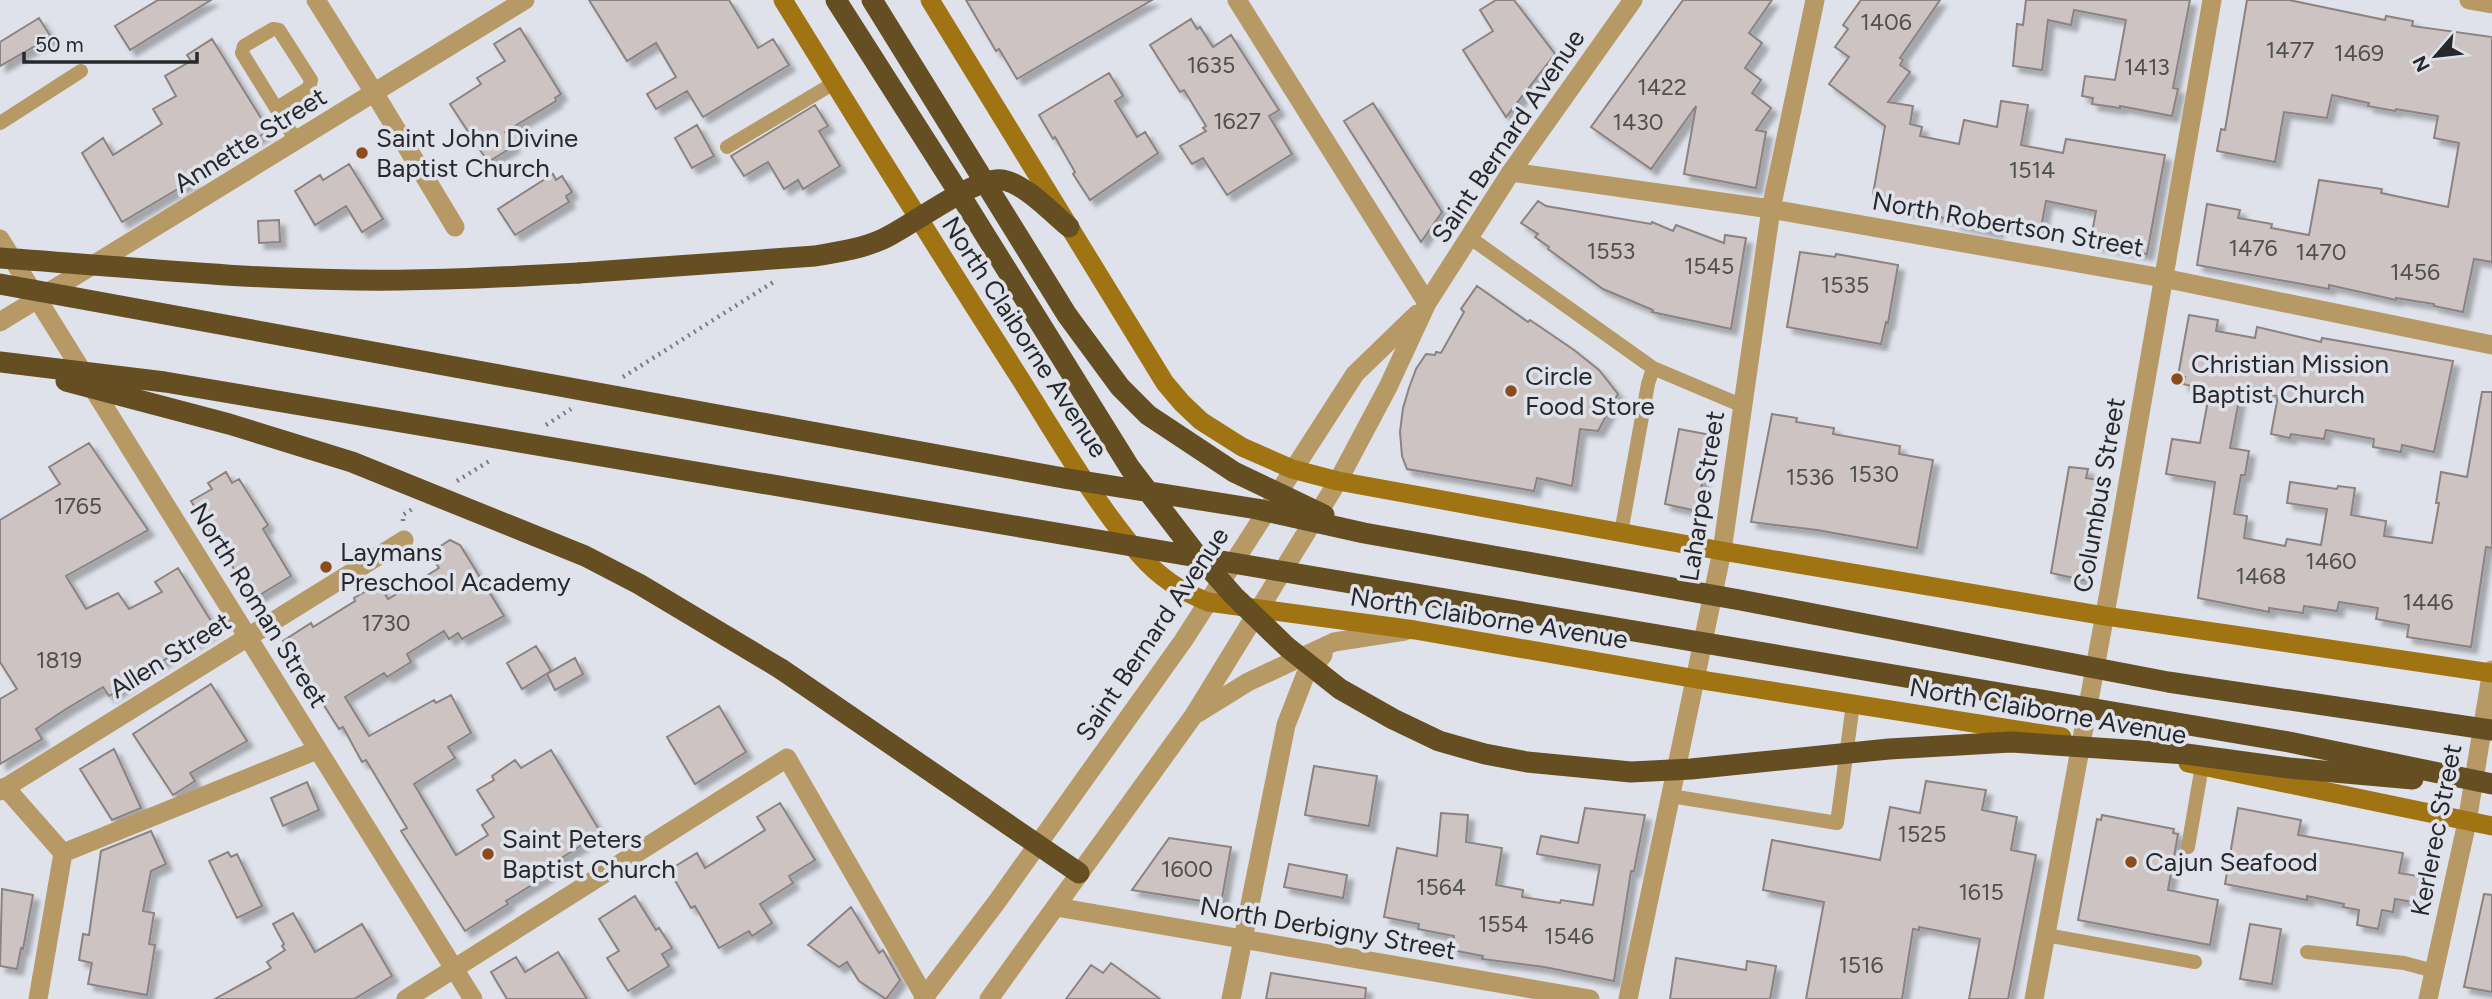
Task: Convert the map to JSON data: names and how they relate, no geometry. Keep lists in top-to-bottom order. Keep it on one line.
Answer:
{"streets":{"main road":["North Claiborne Avenue"],"street":["Saint Bernard Avenue","Annette Street","North Robertson Street","Columbus Street","Laharpe Street","North Roman Street","Allen Street","Kerlerec Street","North Derbigny Street"]},"crossings":[["Saint Bernard Avenue","North Robertson Street"],["Saint Bernard Avenue","North Claiborne Avenue"],["Saint Bernard Avenue","North Derbigny Street"],["Annette Street","North Roman Street"],["North Robertson Street","Columbus Street"],["North Robertson Street","Laharpe Street"],["North Claiborne Avenue","Columbus Street"],["North Claiborne Avenue","Laharpe Street"],["North Claiborne Avenue","Kerlerec Street"],["North Roman Street","Allen Street"]],"places":["Saint John Divine Baptist Church","Christian Mission Baptist Church","Circle Food Store","Laymans Preschool Academy","Saint Peters Baptist Church","Cajun Seafood"],"house_numbers":["1406","1477","1469","1635","1413","1422","1627","1430","1514","1476","1553","1470","1545","1456","1535","1530","1536","1765","1460","1468","1446","1730","1819","1525","1600","1564","1615","1554","1546","1516"],"scale_bar":"50 m","north":"bottom left"}
